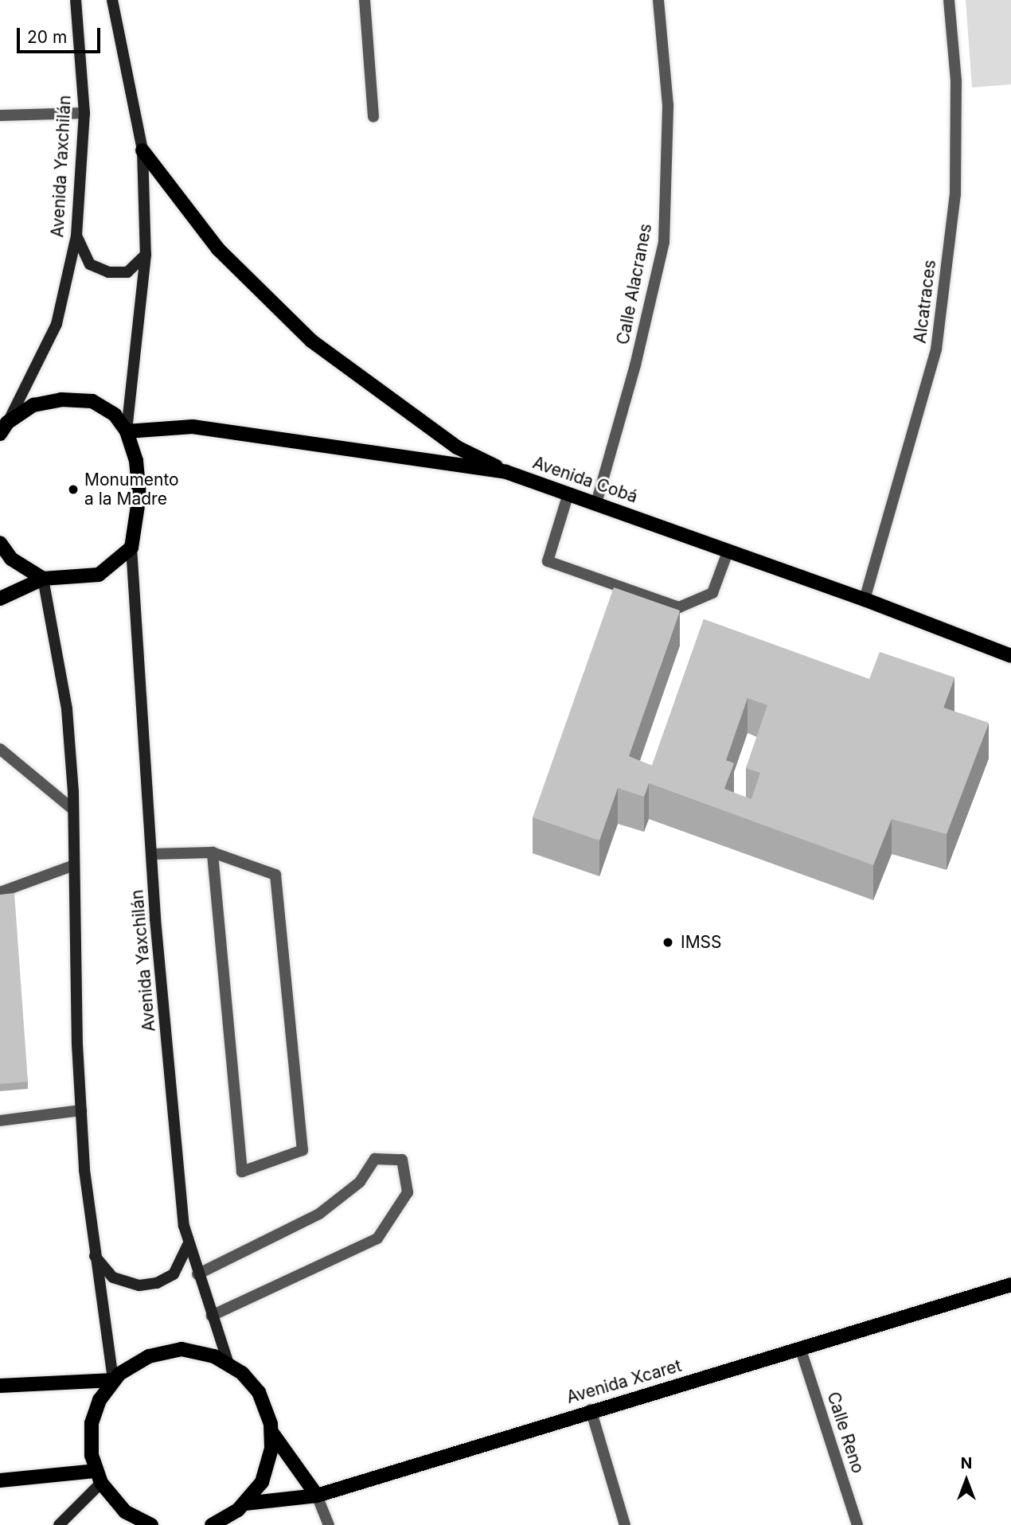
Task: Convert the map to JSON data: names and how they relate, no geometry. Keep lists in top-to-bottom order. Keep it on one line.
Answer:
{"streets":{"main road":["Avenida Yaxchilán","Avenida Cobá","Avenida Xcaret"],"street":["Calle Alacranes","Alcatraces","Calle Reno"]},"crossings":[["Calle Alacranes","Avenida Cobá"],["Alcatraces","Avenida Cobá"],["Avenida Xcaret","Calle Reno"]],"places":["Monumento a la Madre","IMSS"],"scale_bar":"20 m","north":"top"}
